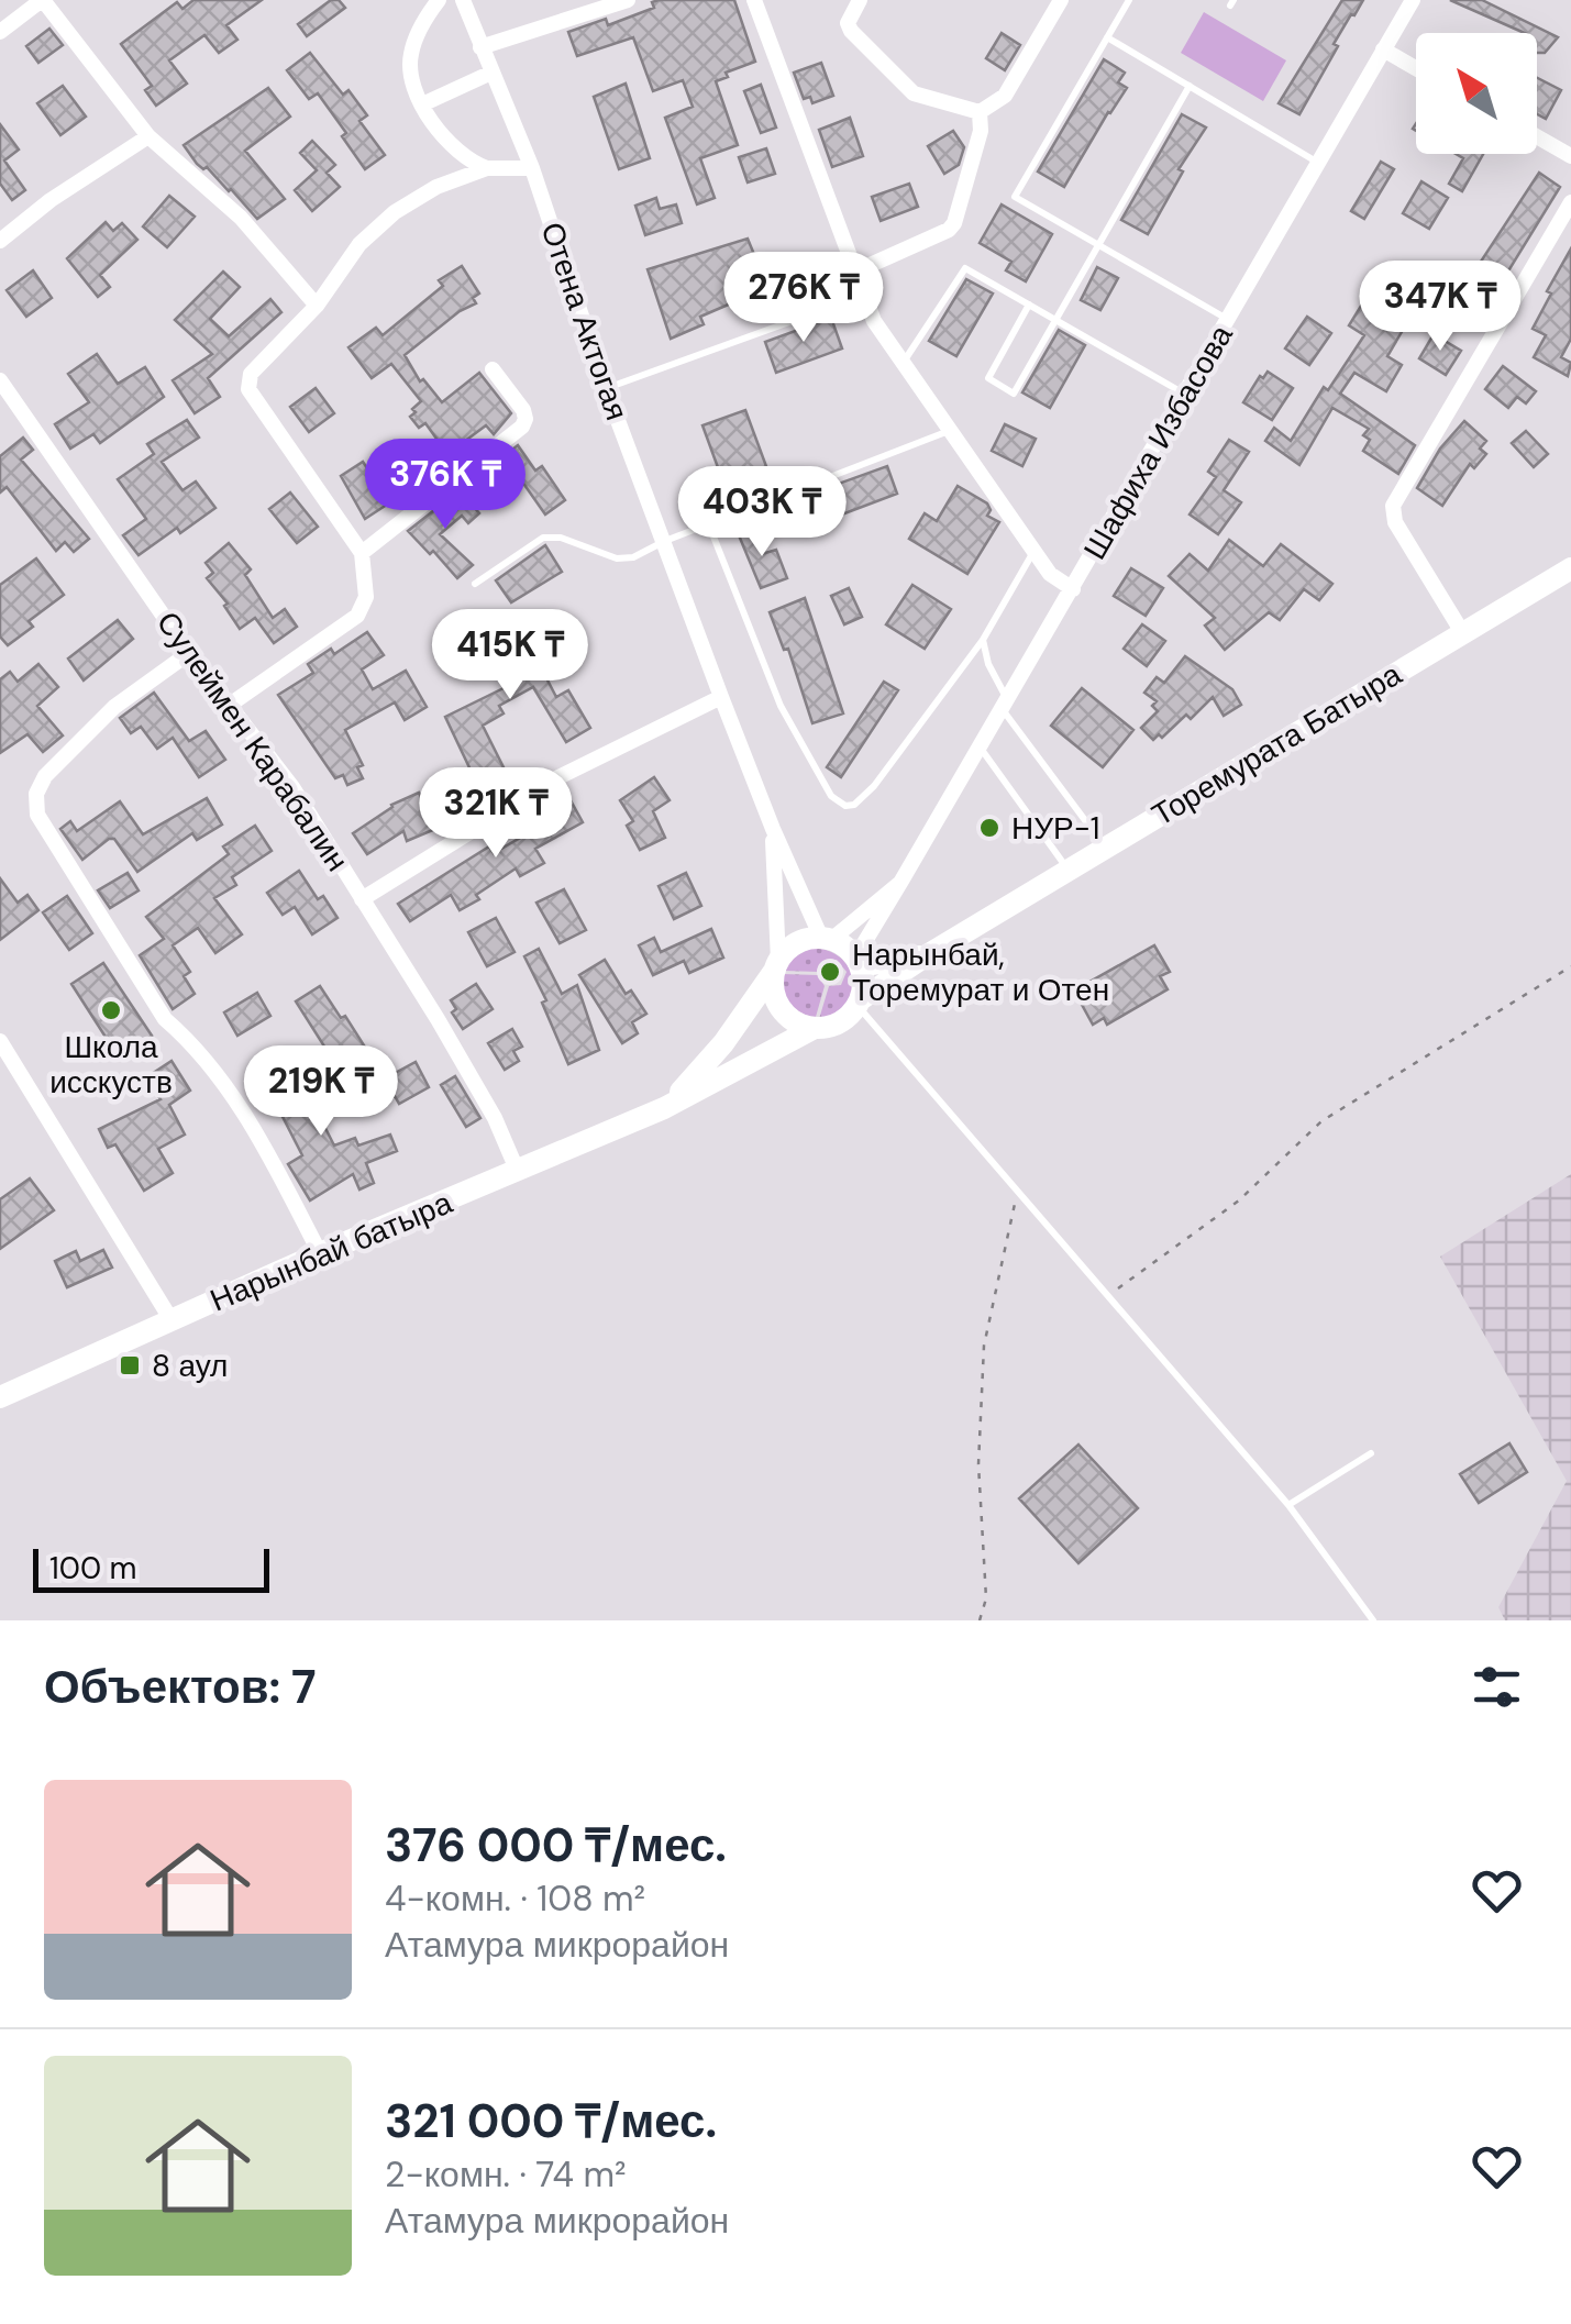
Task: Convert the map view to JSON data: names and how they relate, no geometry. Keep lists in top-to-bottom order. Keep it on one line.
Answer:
{"streets":{"street":["Отена Актогая","Шафиха Избасова","Сулеймен Карабалин","Торемурата Батыра","Нарынбай батыра"]},"crossings":[["Отена Актогая","Шафиха Избасова"],["Отена Актогая","Торемурата Батыра"],["Отена Актогая","Нарынбай батыра"],["Шафиха Избасова","Торемурата Батыра"],["Шафиха Избасова","Нарынбай батыра"],["Сулеймен Карабалин","Нарынбай батыра"],["Торемурата Батыра","Нарынбай батыра"]],"places":{"other":["НУР-1","Нарынбай, Торемурат и Отен","Школа исскуств"],"transit":["8 аул"]},"scale_bar":"100 m","north":"top left","page":{"price":["276K ₸","347K ₸","376K ₸","403K ₸","415K ₸","321K ₸","219K ₸"],"scale":"100 m","heading":"Объектов: 7","list":[{"name":"376 000 ₸/мес.","note":"4-комн. · 108 m² · Атамура микрорайон"},{"name":"321 000 ₸/мес.","note":"2-комн. · 74 m² · Атамура микрорайон"}]}}
